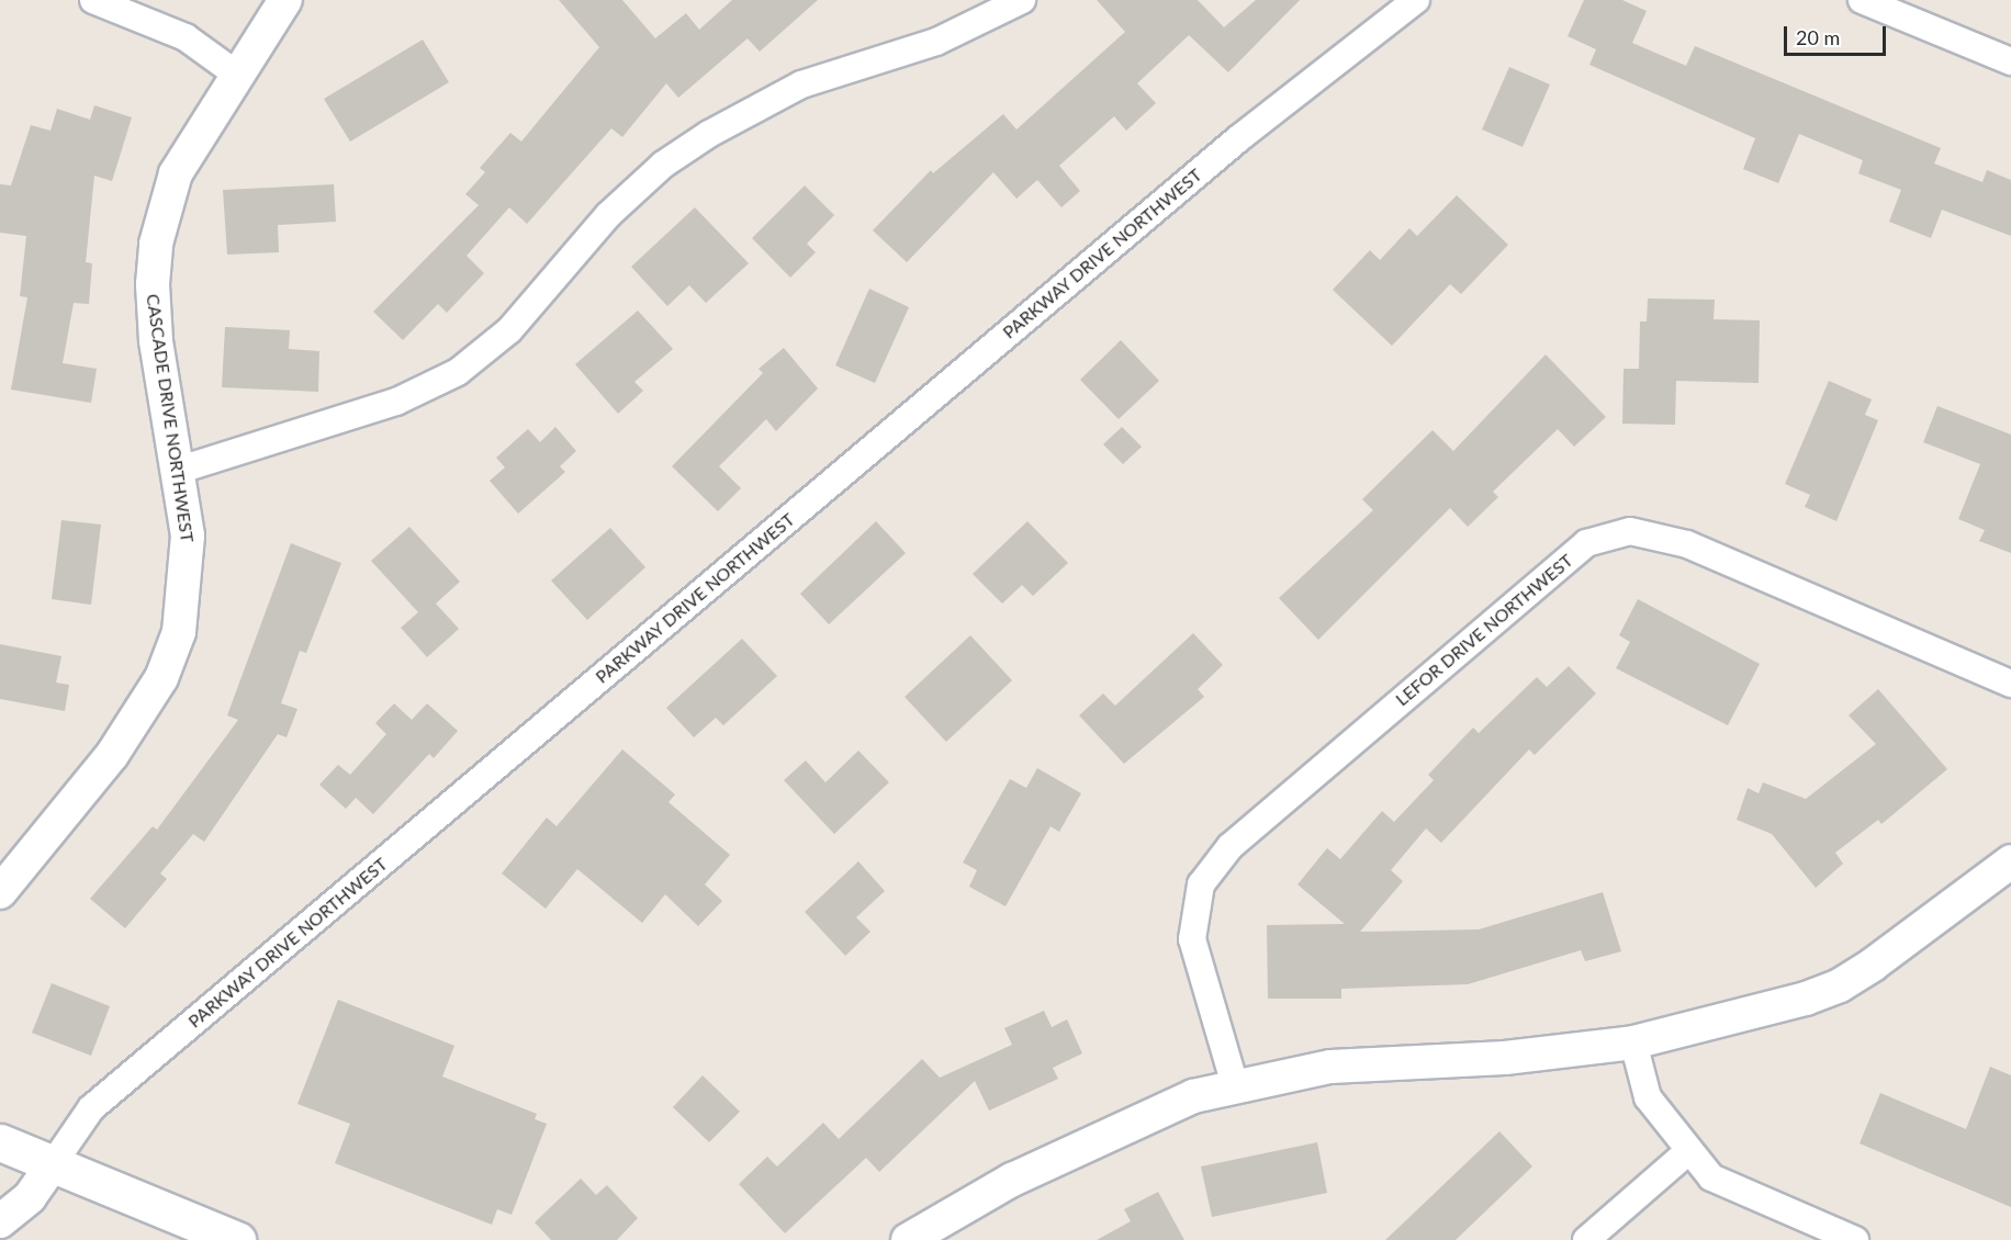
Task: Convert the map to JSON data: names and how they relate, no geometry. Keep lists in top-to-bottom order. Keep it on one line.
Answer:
{"streets":{"street":["PARKWAY DRIVE NORTHWEST","CASCADE DRIVE NORTHWEST","LEFOR DRIVE NORTHWEST"]},"scale_bar":"20 m"}
